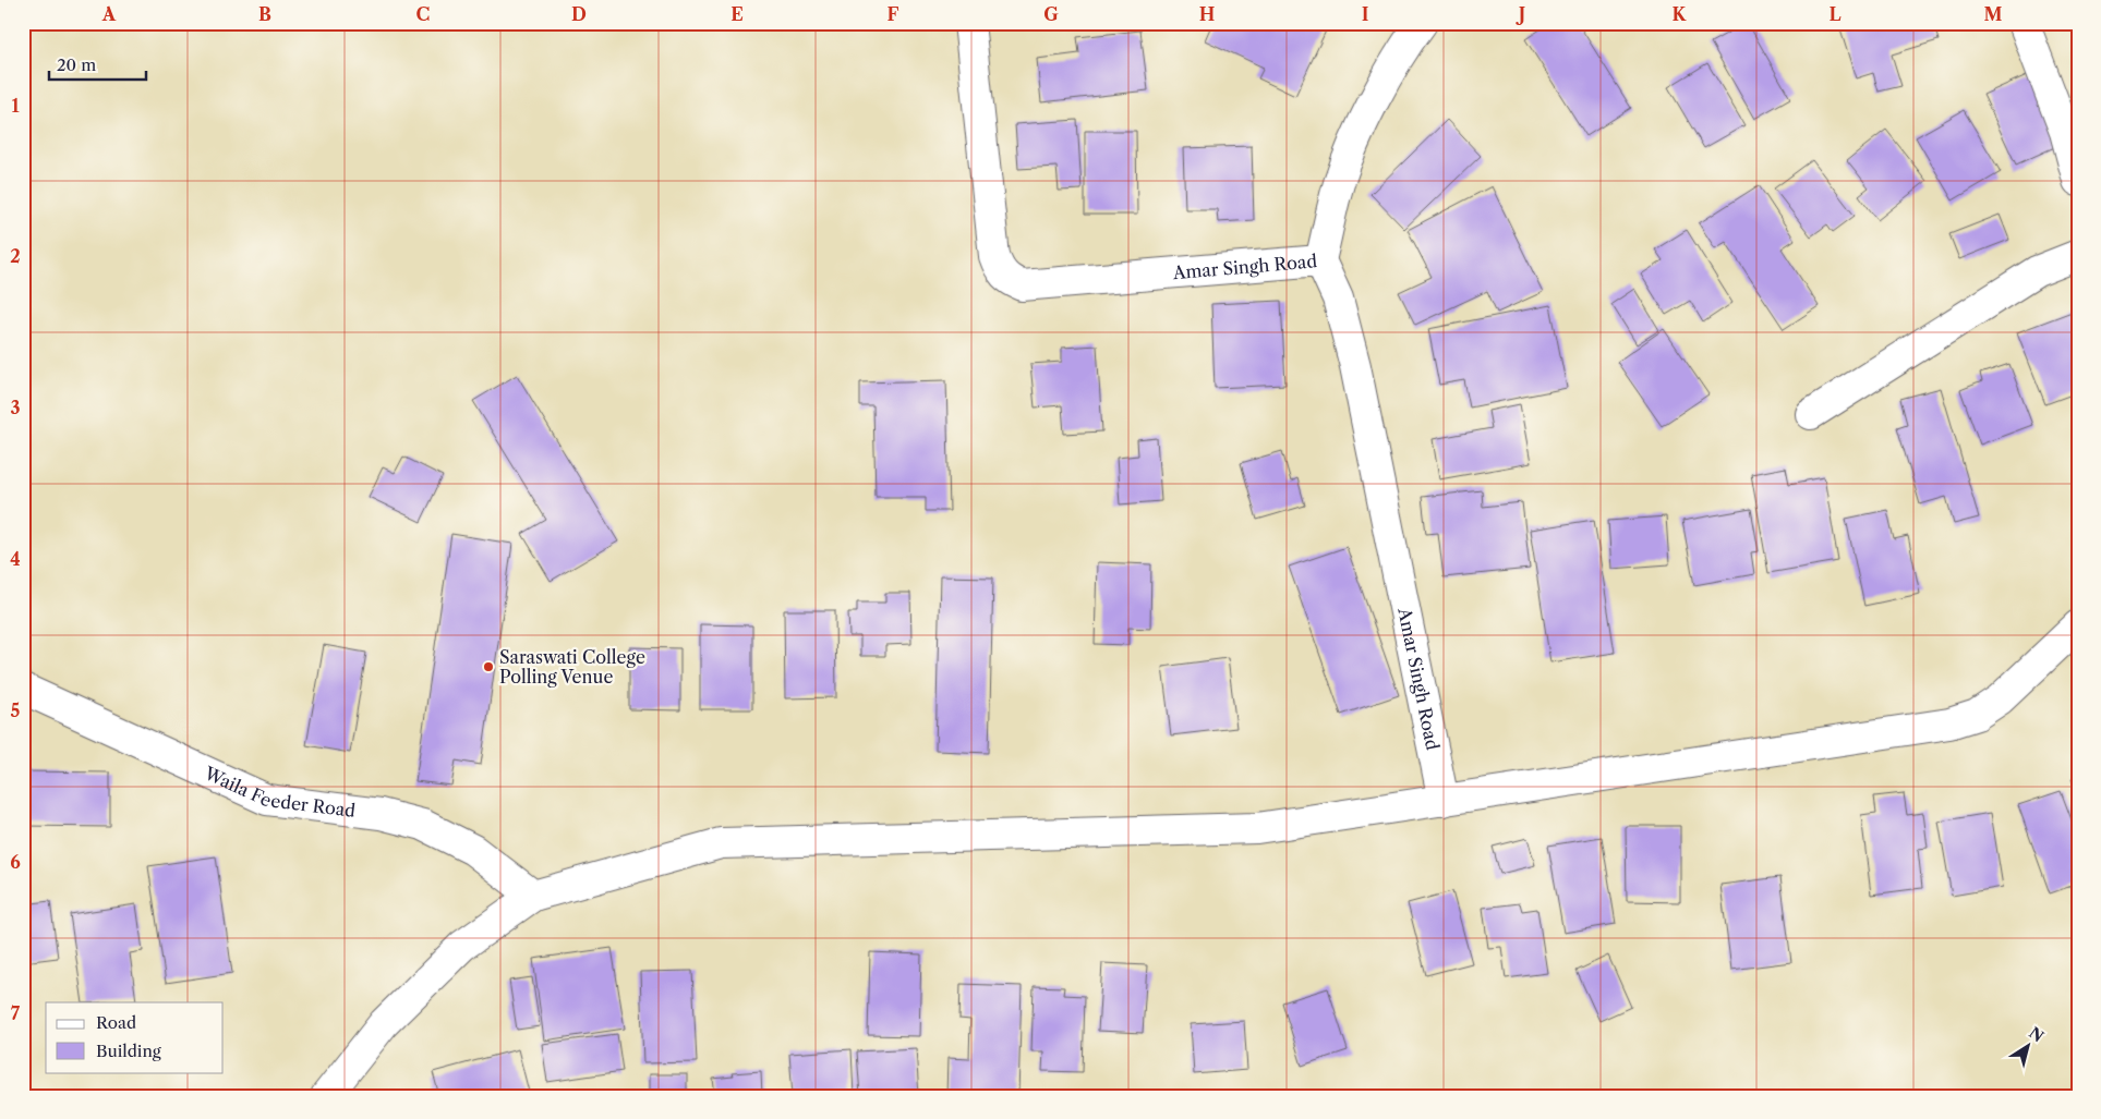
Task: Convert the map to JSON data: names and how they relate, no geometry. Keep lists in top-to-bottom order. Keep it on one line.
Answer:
{"streets":{"street":["Amar Singh Road","Waila Feeder Road"]},"places":["Saraswati College Polling Venue"],"legend":["Road","Building"],"scale_bar":"20 m","north":"top right","grid":{"columns":["A","B","C","D","E","F","G","H","I","J","K","L","M"],"rows":["1","2","3","4","5","6","7"]}}
